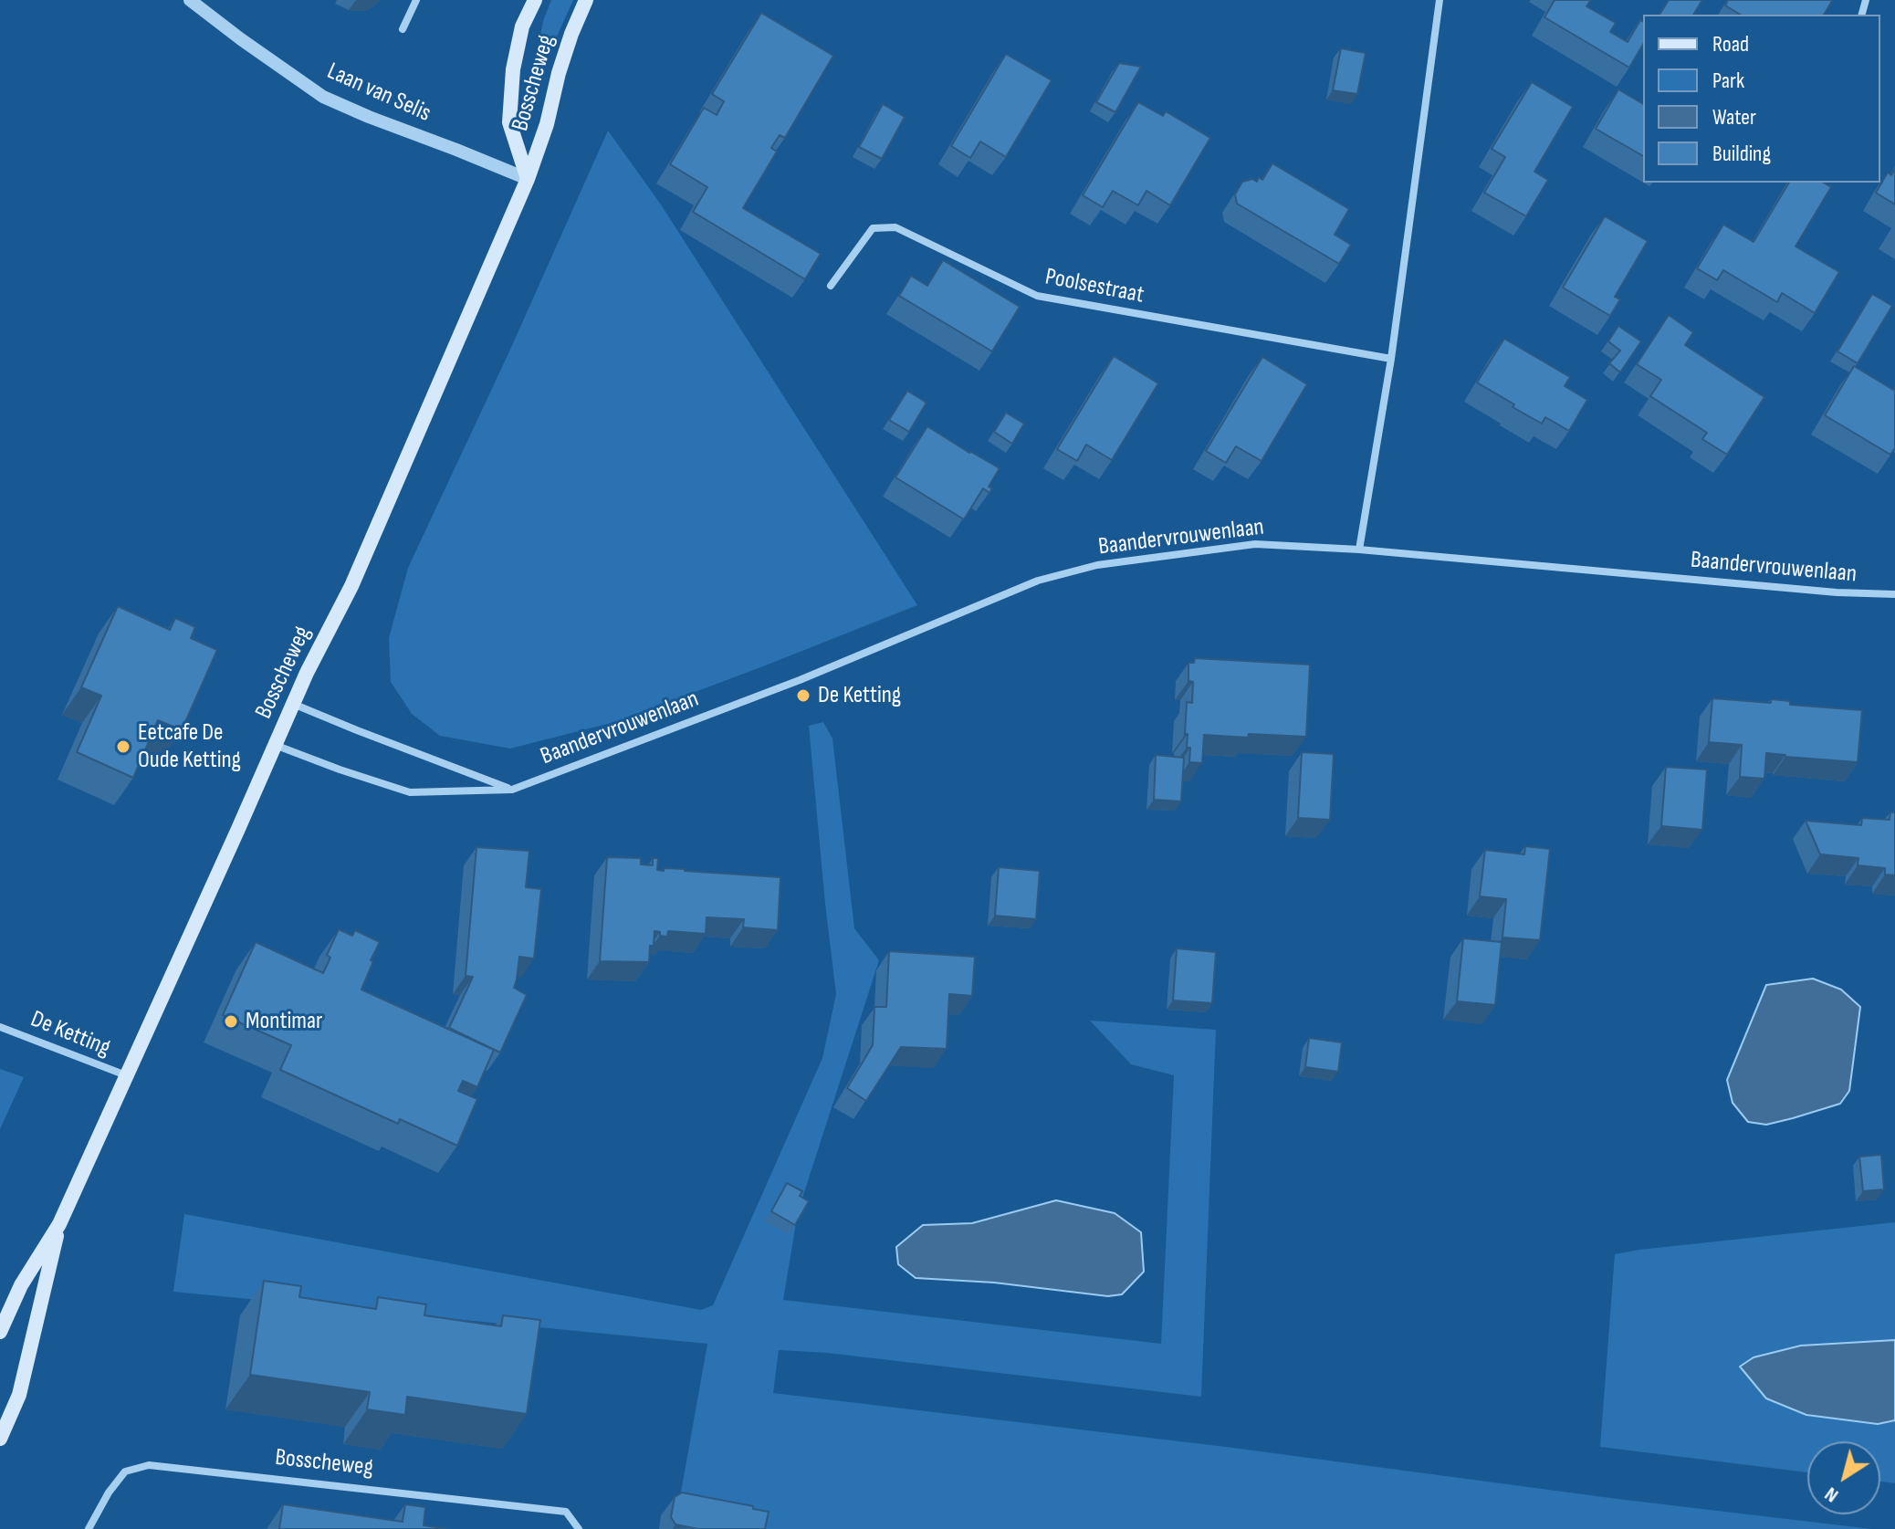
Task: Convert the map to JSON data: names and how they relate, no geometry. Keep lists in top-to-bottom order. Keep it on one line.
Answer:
{"streets":{"main road":["Bosscheweg"],"street":["Laan van Selis","Poolsestraat","Baandervrouwenlaan","De Ketting"]},"crossings":[["Bosscheweg","Laan van Selis"],["Bosscheweg","Baandervrouwenlaan"],["Bosscheweg","De Ketting"]],"places":["De Ketting","Eetcafe De Oude Ketting","Montimar"],"legend":["Road","Park","Water","Building"],"north":"bottom left"}
